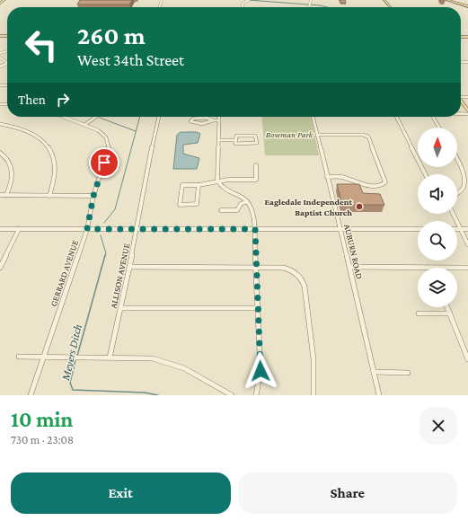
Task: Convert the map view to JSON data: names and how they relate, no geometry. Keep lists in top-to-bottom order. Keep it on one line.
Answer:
{"streets":{"street":["AUBURN ROAD","GERRARD AVENUE","ALLISON AVENUE"]},"water":["Meyers Ditch"],"parks":["Bowman Park"],"places":["Eagledale Independent Baptist Church"],"north":"top","page":{"turn":["260 m","West 34th Street"],"then":"Then","heading":["10 min","730 m · 23:08"],"buttons":["Exit","Share"]}}
